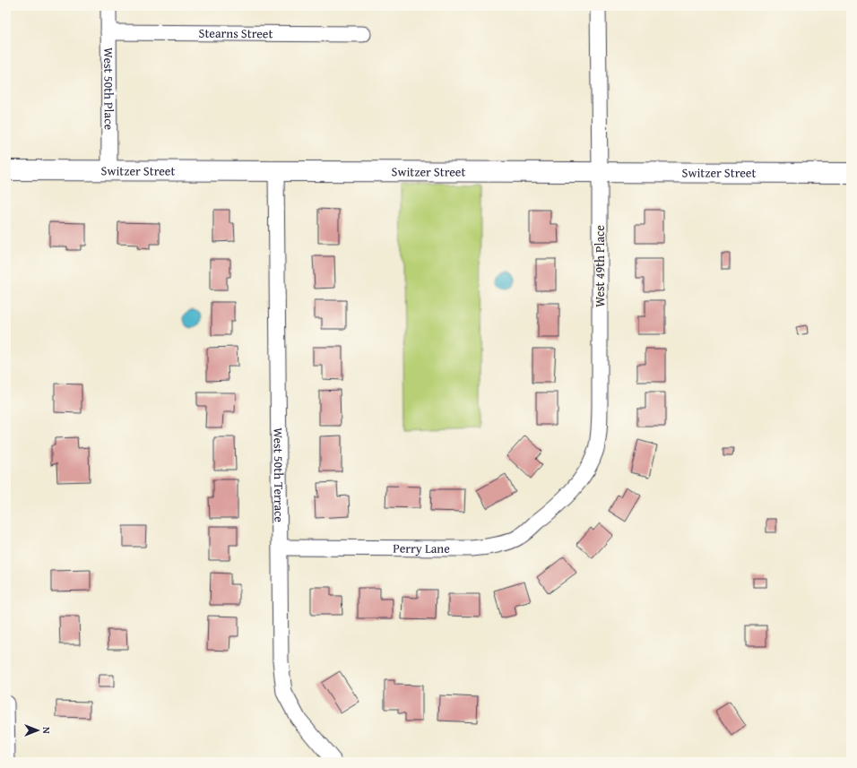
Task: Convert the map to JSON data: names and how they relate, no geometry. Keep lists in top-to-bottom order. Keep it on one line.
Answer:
{"streets":{"street":["Stearns Street","West 50th Place","Switzer Street","West 49th Place","West 50th Terrace","Perry Lane"]},"crossings":[["Stearns Street","West 50th Place"],["West 50th Place","Switzer Street"],["Switzer Street","West 49th Place"],["Switzer Street","West 50th Terrace"],["West 49th Place","Perry Lane"],["West 50th Terrace","Perry Lane"]],"north":"right"}
